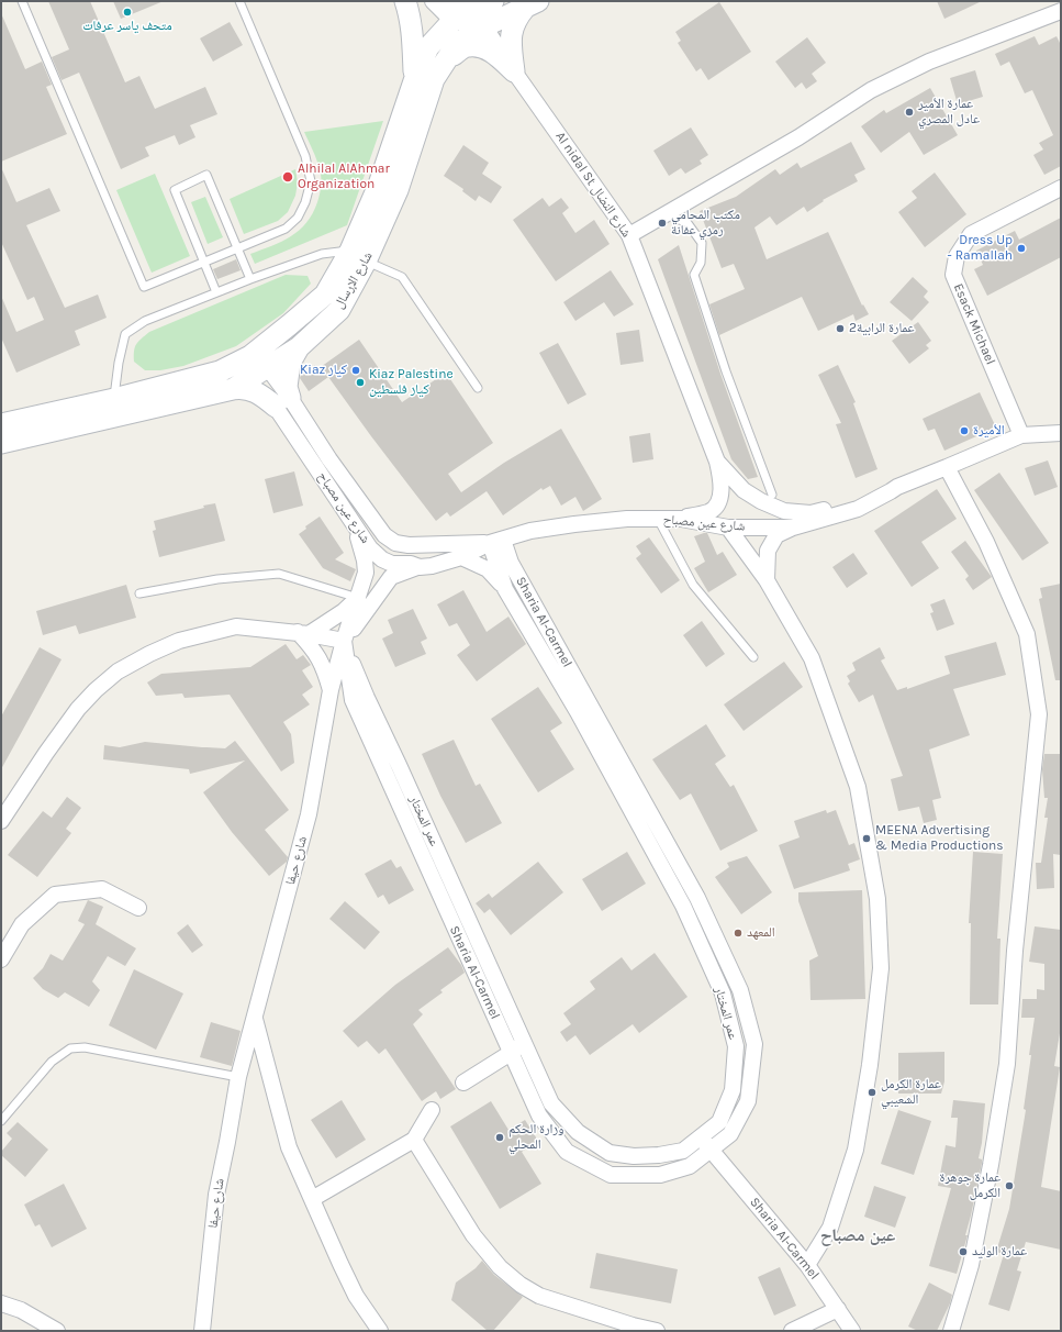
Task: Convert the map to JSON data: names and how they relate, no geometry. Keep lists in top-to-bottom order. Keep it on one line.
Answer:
{"streets":{"main road":["شارع الإرسال"],"street":["Al nidal St شارع النضال","Esack Michael","شارع عين مصباح","Sharia Al-Carmel","عمر المختار","شارع حيفا"]},"crossings":[["Al nidal St شارع النضال","شارع الإرسال"],["شارع الإرسال","شارع عين مصباح"],["Esack Michael","شارع عين مصباح"],["شارع عين مصباح","Sharia Al-Carmel"],["شارع عين مصباح","عمر المختار"],["شارع عين مصباح","شارع حيفا"],["Sharia Al-Carmel","عمر المختار"],["Sharia Al-Carmel","شارع حيفا"],["عمر المختار","شارع حيفا"]],"districts":["عين مصباح"],"places":["متحف ياسر عرفات","عمارة الأمير عادل المصري","Alhilal AlAhmar Organization","مكتب المحامي رمزي عفانة","Dress Up - Ramallah","عمارة الرابية2","Kiaz كياز","Kiaz Palestine كياز فلسطين","الأميرة","MEENA Advertising & Media Productions","المعهد","عمارة الكرمل الشعيبي","وزارة الحكم المحلي","عمارة جوهرة الكرمل","عمارة الوليد"]}
